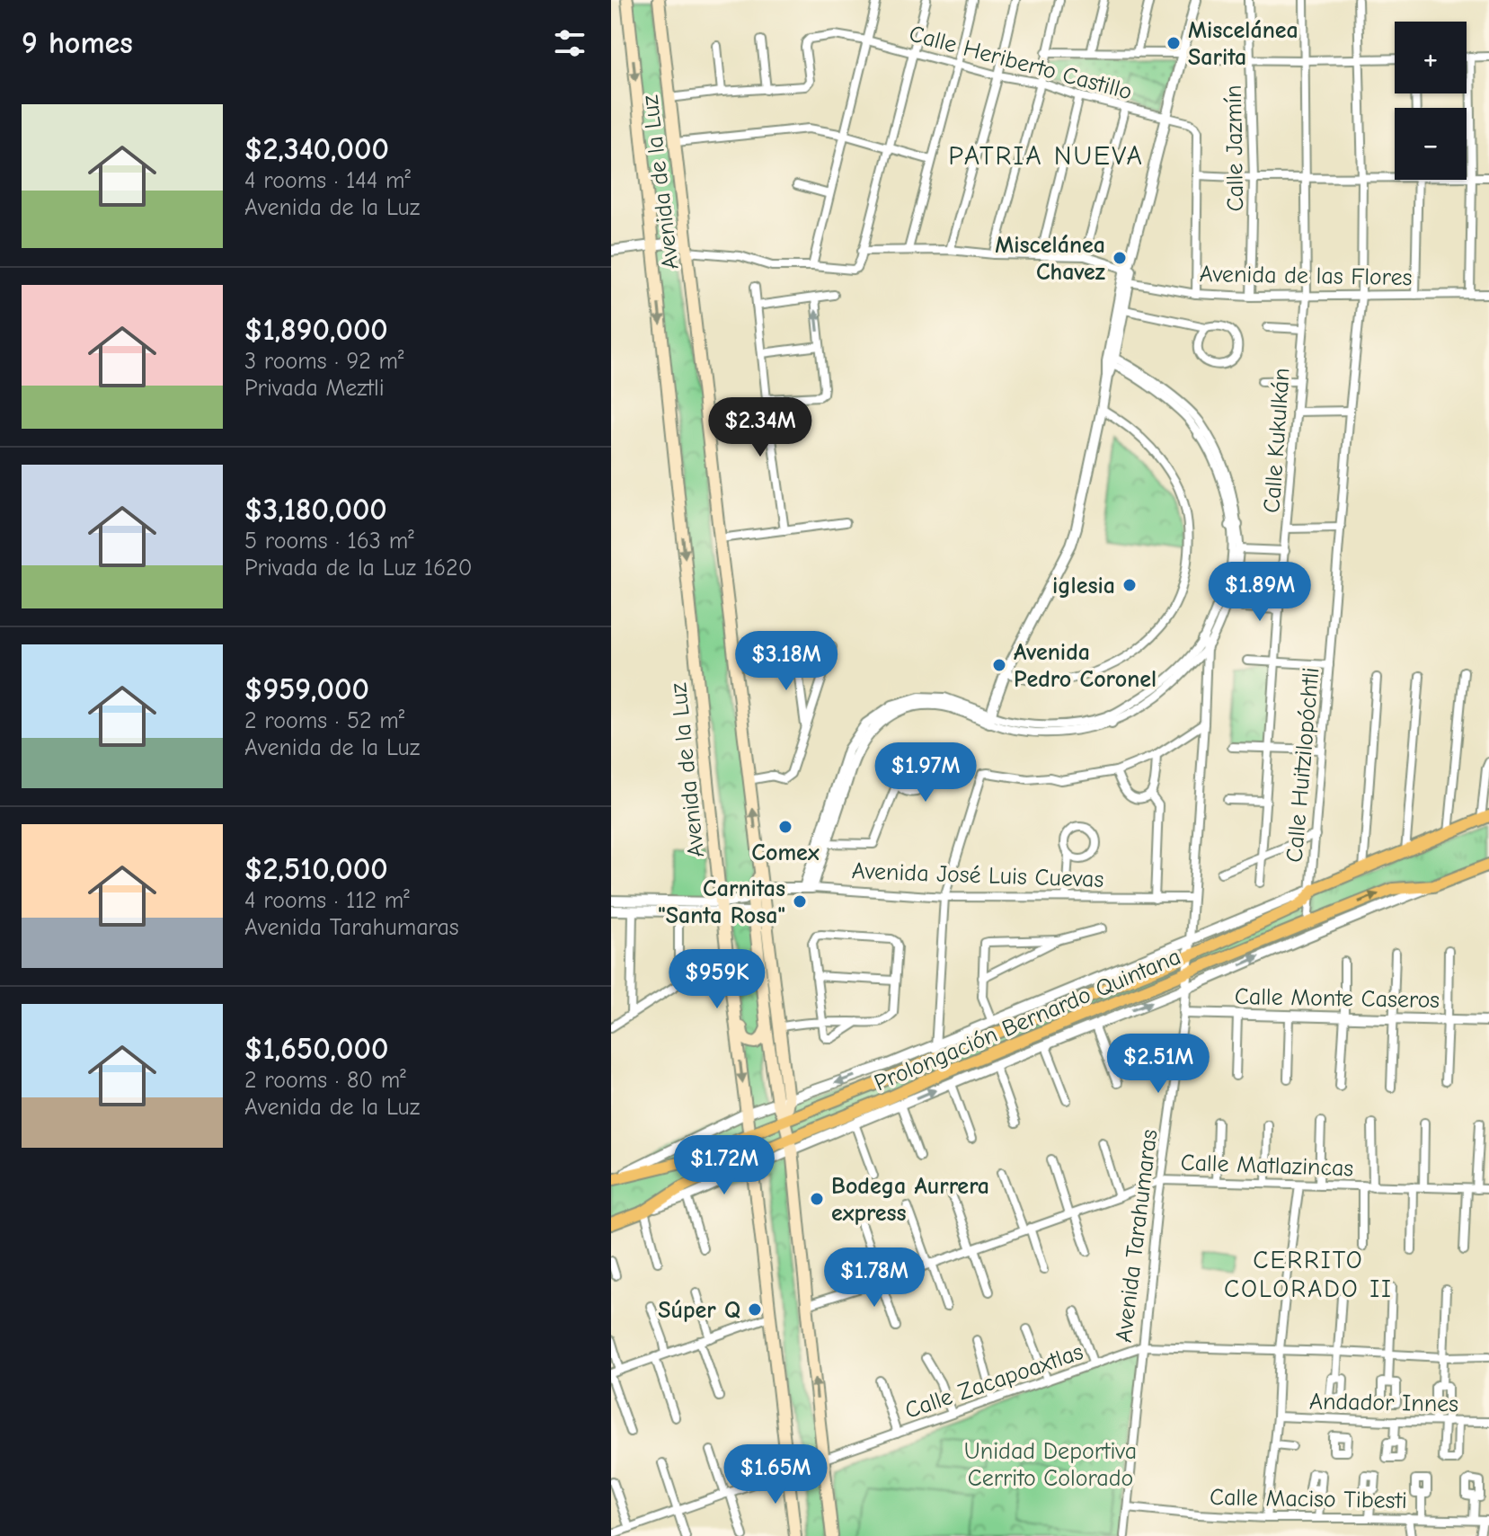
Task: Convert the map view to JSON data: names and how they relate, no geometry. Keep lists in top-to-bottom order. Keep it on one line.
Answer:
{"streets":{"main road":["Avenida de la Luz","Prolongación Bernardo Quintana"],"street":["Calle Heriberto Castillo","Calle Jazmín","Avenida de las Flores","Calle Kukulkán","Calle Huitzilopóchtli","Avenida José Luis Cuevas","Calle Monte Caseros","Calle Matlazincas","Avenida Tarahumaras","Calle Zacapoaxtlas","Andador Innes","Calle Maciso Tibesti"]},"crossings":[["Calle Heriberto Castillo","Avenida de la Luz"],["Calle Jazmín","Avenida de las Flores"],["Avenida de la Luz","Avenida José Luis Cuevas"],["Avenida de la Luz","Prolongación Bernardo Quintana"],["Avenida de la Luz","Calle Matlazincas"],["Avenida de la Luz","Calle Zacapoaxtlas"],["Avenida de las Flores","Calle Kukulkán"],["Avenida de las Flores","Calle Huitzilopóchtli"],["Calle Huitzilopóchtli","Prolongación Bernardo Quintana"],["Avenida José Luis Cuevas","Avenida Tarahumaras"],["Calle Monte Caseros","Avenida Tarahumaras"],["Prolongación Bernardo Quintana","Avenida Tarahumaras"],["Calle Matlazincas","Avenida Tarahumaras"],["Avenida Tarahumaras","Calle Zacapoaxtlas"],["Avenida Tarahumaras","Calle Maciso Tibesti"]],"districts":["PATRIA NUEVA","CERRITO COLORADO II"],"parks":["Unidad Deportiva Cerrito Colorado"],"places":["Miscelánea Sarita","Miscelánea Chavez","iglesia","Avenida Pedro Coronel","Comex","Carnitas \"Santa Rosa\"","Bodega Aurrera express","Súper Q"],"page":{"heading":"9 homes","map_buttons":["+","−"],"list":[{"name":"$2,340,000","note":"4 rooms · 144 m² · Avenida de la Luz"},{"name":"$1,890,000","note":"3 rooms · 92 m² · Privada Meztli"},{"name":"$3,180,000","note":"5 rooms · 163 m² · Privada de la Luz 1620"},{"name":"$959,000","note":"2 rooms · 52 m² · Avenida de la Luz"},{"name":"$2,510,000","note":"4 rooms · 112 m² · Avenida Tarahumaras"},{"name":"$1,650,000","note":"2 rooms · 80 m² · Avenida de la Luz"}],"price":["$2.34M","$1.89M","$3.18M","$1.97M","$959K","$2.51M","$1.72M","$1.78M","$1.65M"]}}
